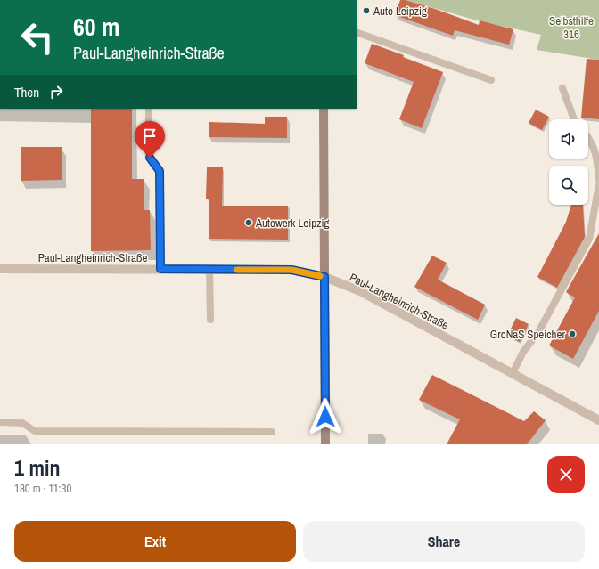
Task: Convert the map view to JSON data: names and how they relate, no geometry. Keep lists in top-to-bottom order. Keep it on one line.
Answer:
{"streets":{"street":["Paul-Langheinrich-Straße"]},"parks":["Selbsthilfe 316"],"places":["Auto Leipzig","Autowerk Leipzig","GroNaS Speicher"],"page":{"turn":["60 m","Paul-Langheinrich-Straße"],"then":"Then","heading":["1 min","180 m · 11:30"],"buttons":["Exit","Share"]}}
